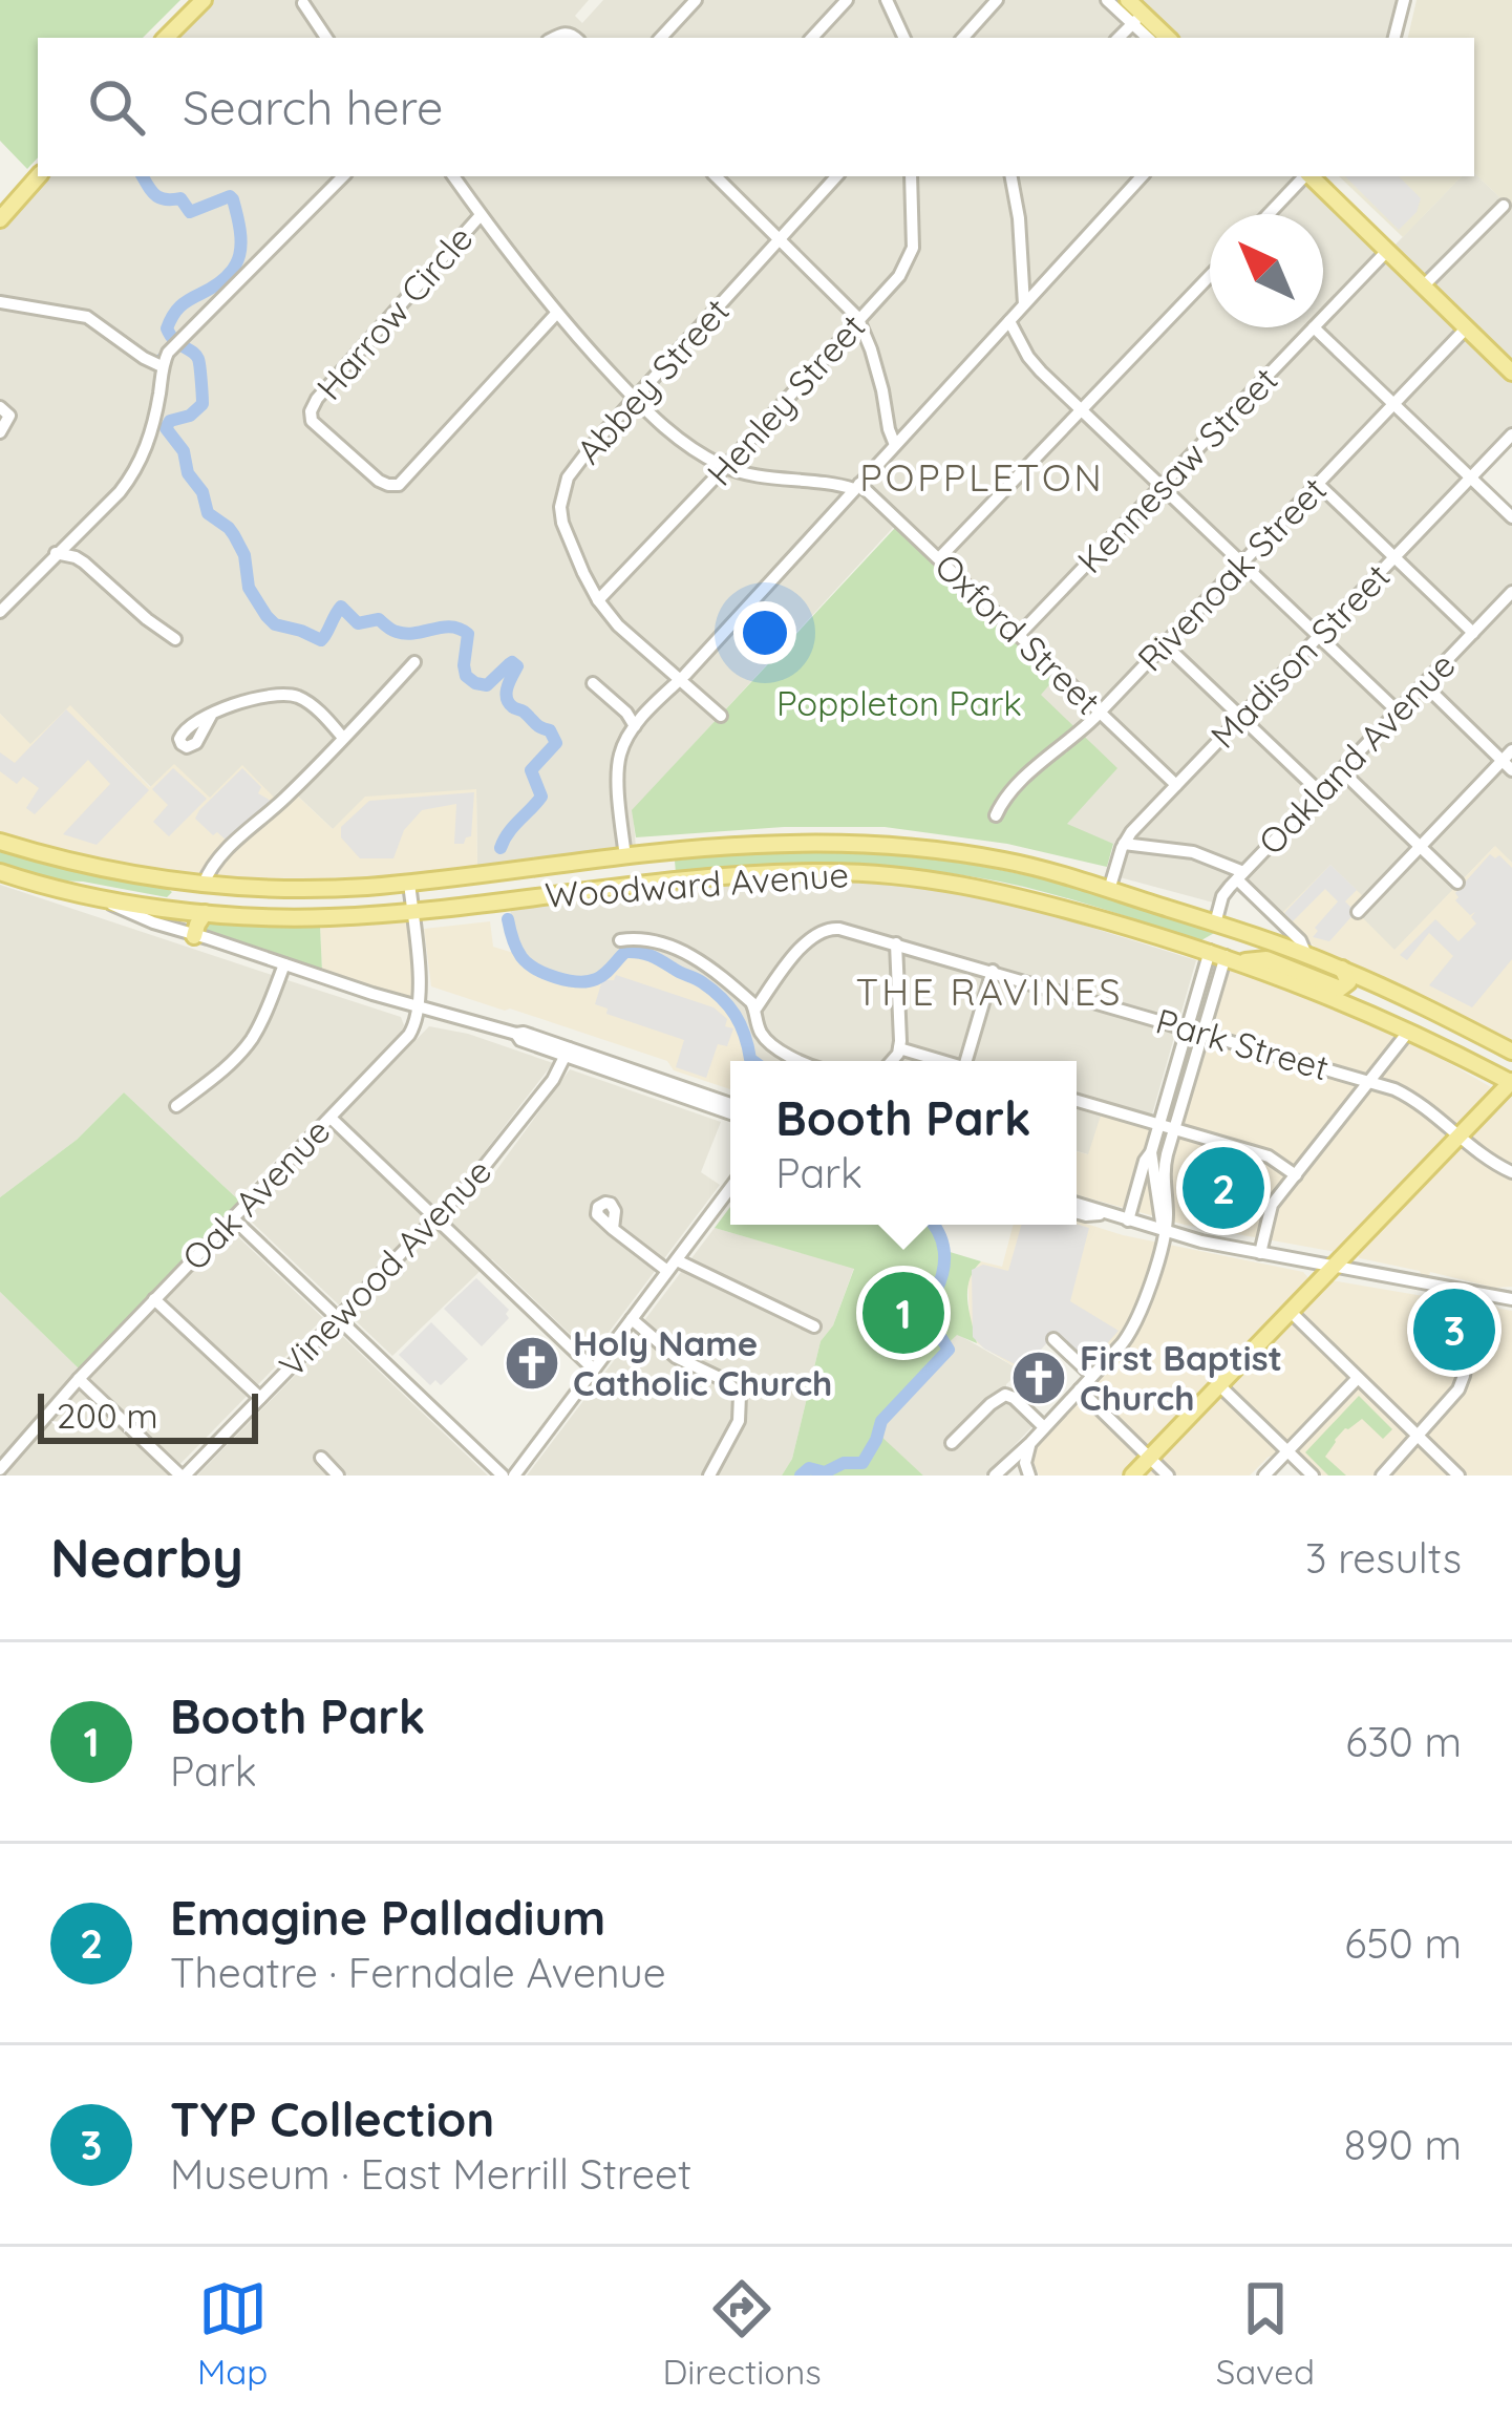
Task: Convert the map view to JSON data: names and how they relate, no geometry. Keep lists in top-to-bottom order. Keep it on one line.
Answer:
{"streets":{"main road":["Woodward Avenue"],"street":["Harrow Circle","Abbey Street","Henley Street","Kennesaw Street","Rivenoak Street","Oxford Street","Madison Street","Oakland Avenue","Park Street","Oak Avenue","Vinewood Avenue"]},"crossings":[["Abbey Street","Henley Street"],["Kennesaw Street","Oxford Street"],["Rivenoak Street","Oxford Street"],["Oxford Street","Madison Street"],["Madison Street","Woodward Avenue"],["Oakland Avenue","Woodward Avenue"]],"districts":["POPPLETON","THE RAVINES"],"parks":["Poppleton Park"],"places":{"church":["Holy Name Catholic Church","First Baptist Church"]},"scale_bar":"200 m","north":"top left","page":{"search":"Search here","popup":["Booth Park","Park"],"pins":["2","1","3"],"scale":"200 m","heading":["Nearby","3 results"],"list":[{"mark":"1","name":"Booth Park","note":"Park","value":"630 m"},{"mark":"2","name":"Emagine Palladium","note":"Theatre · Ferndale Avenue","value":"650 m"},{"mark":"3","name":"TYP Collection","note":"Museum · East Merrill Street","value":"890 m"}],"nav":["Map","Directions","Saved"]}}
